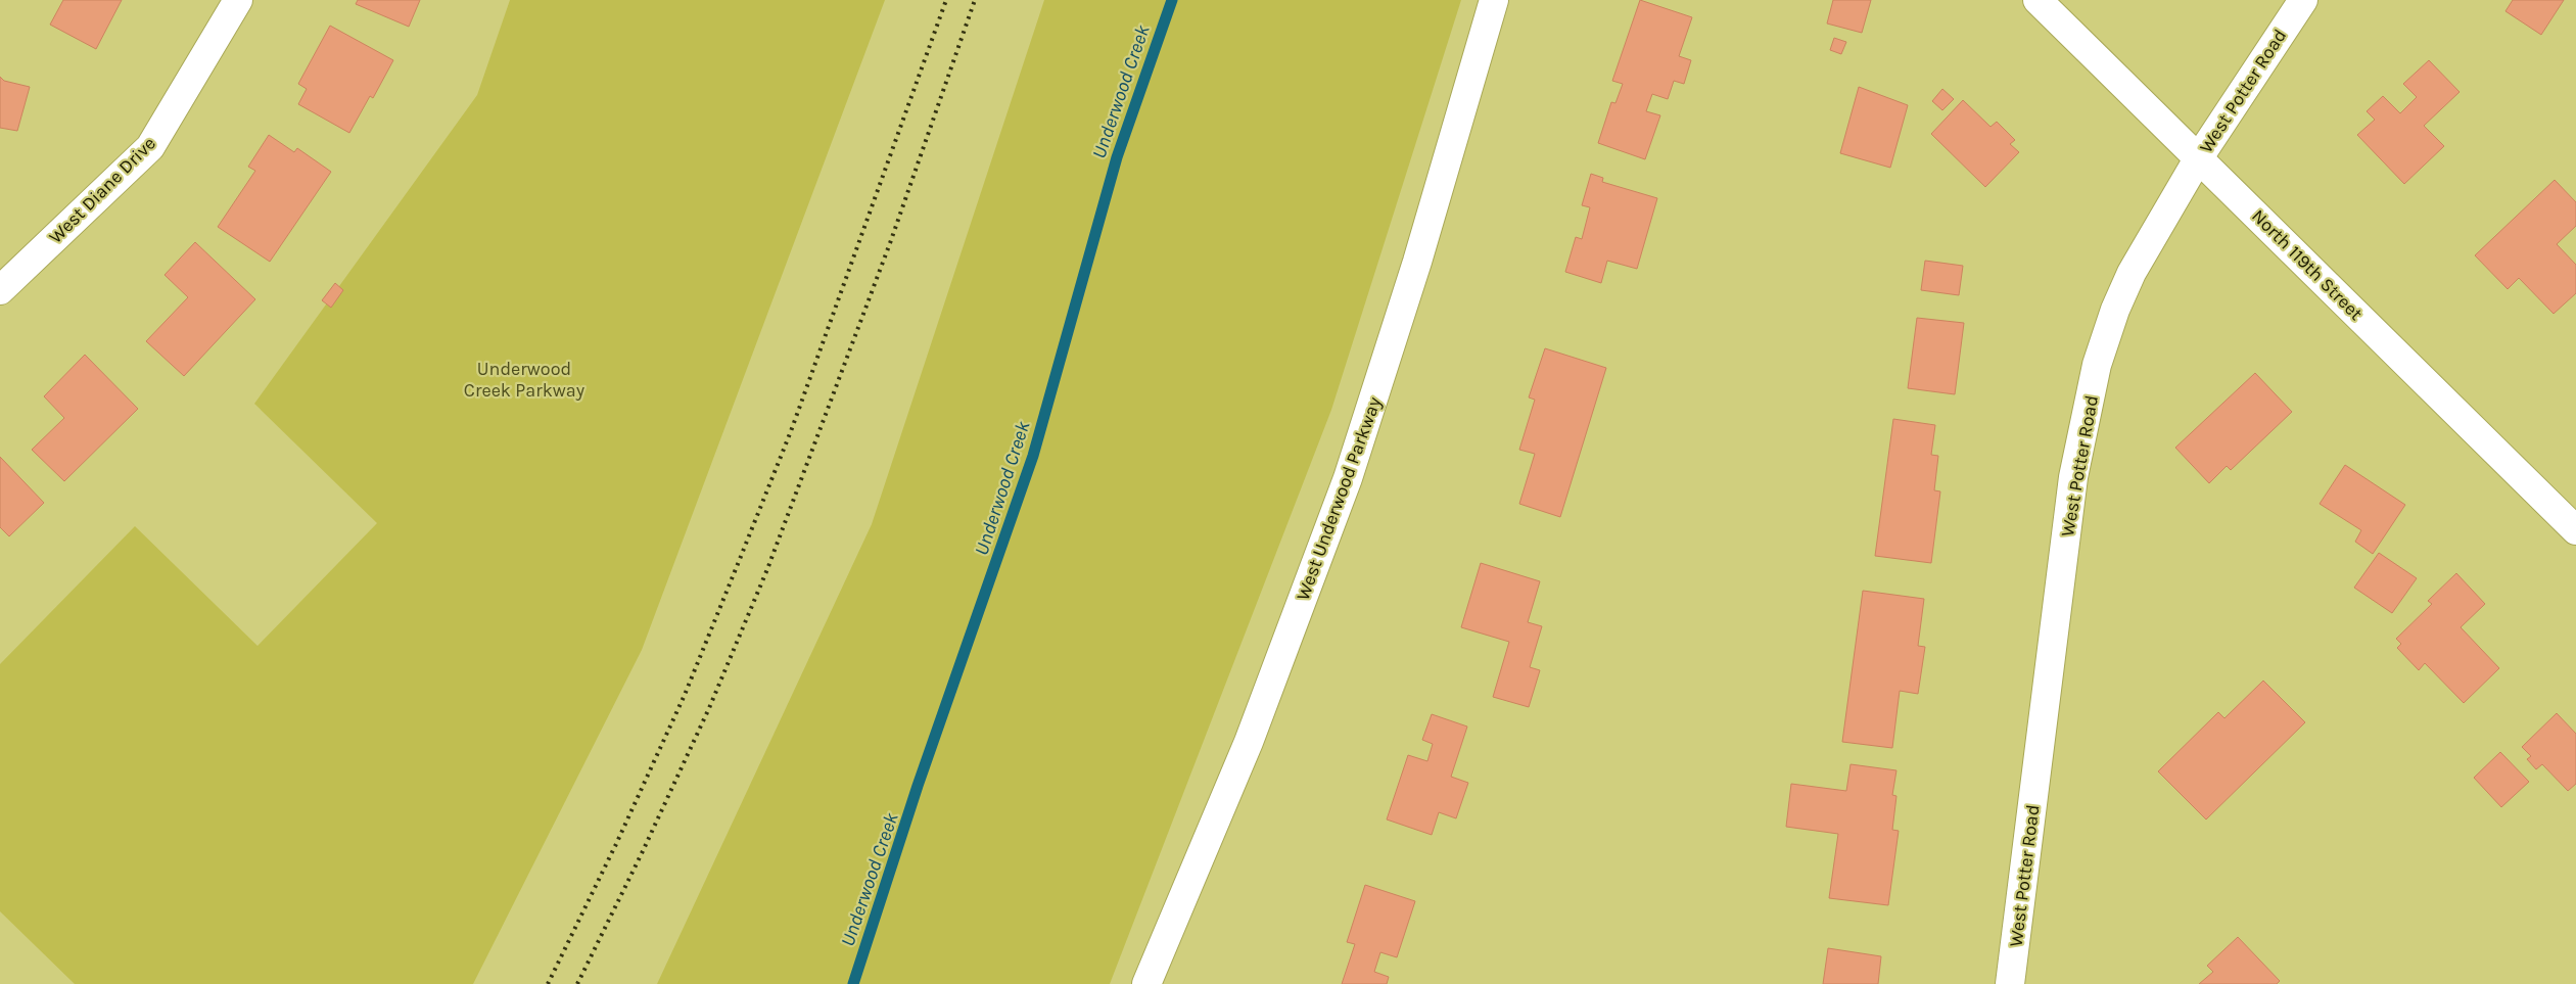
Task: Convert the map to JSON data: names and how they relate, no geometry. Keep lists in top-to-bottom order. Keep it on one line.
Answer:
{"streets":{"street":["West Potter Road","West Diane Drive","North 119th Street","West Underwood Parkway"]},"crossings":[["West Potter Road","North 119th Street"]],"water":["Underwood Creek"],"parks":["Underwood Creek Parkway"]}
